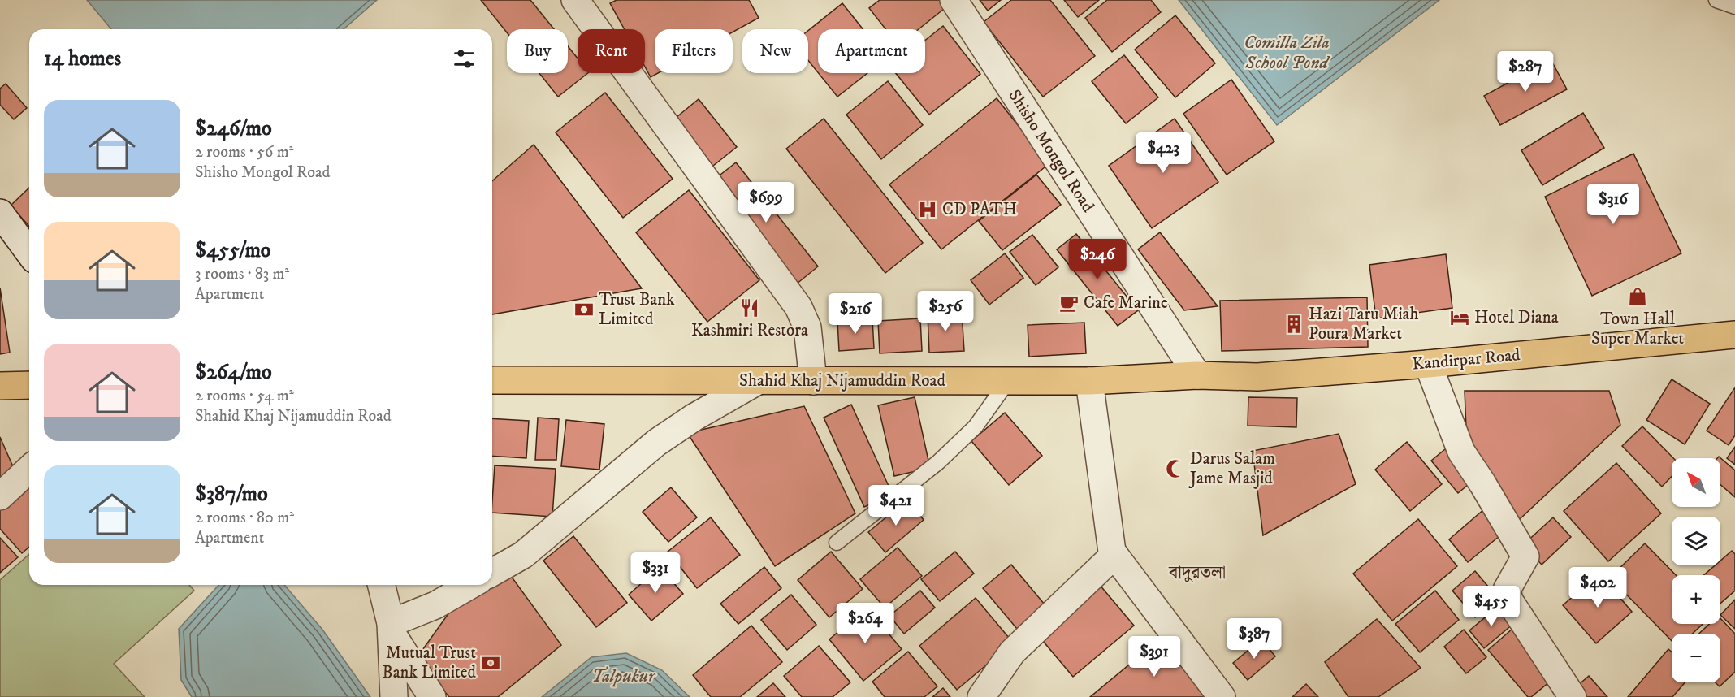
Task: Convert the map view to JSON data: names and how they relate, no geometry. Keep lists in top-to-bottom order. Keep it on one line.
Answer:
{"streets":{"main road":["Kandirpar Road","Shahid Khaj Nijamuddin Road"],"street":["Shisho Mongol Road"]},"crossings":[["Shisho Mongol Road","Kandirpar Road"],["Shisho Mongol Road","Shahid Khaj Nijamuddin Road"],["Kandirpar Road","Shahid Khaj Nijamuddin Road"]],"districts":["বাদুরতলা"],"water":["Comilla Zila School Pond","Talpukur"],"places":{"hospital":["CD PATH"],"shop":["Town Hall Super Market"],"cafe":["Cafe Marine"],"restaurant":["Kashmiri Restora"],"bank":["Trust Bank Limited","Mutual Trust Bank Limited"],"hotel":["Hotel Diana"],"building":["Hazi Taru Miah Poura Market"],"mosque":["Darus Salam Jame Masjid"]},"north":"top left","page":{"chip":["Buy","Rent","Filters","New","Apartment"],"heading":"14 homes","price":["$287","$423","$699","$316","$246","$256","$216","$421","$331","$402","$455","$264","$387","$391"],"list":[{"name":"$246/mo","note":"2 rooms · 56 m² · Shisho Mongol Road"},{"name":"$455/mo","note":"3 rooms · 83 m² · Apartment"},{"name":"$264/mo","note":"2 rooms · 54 m² · Shahid Khaj Nijamuddin Road"},{"name":"$387/mo","note":"2 rooms · 80 m² · Apartment"}],"map_buttons":["+","−"]}}
